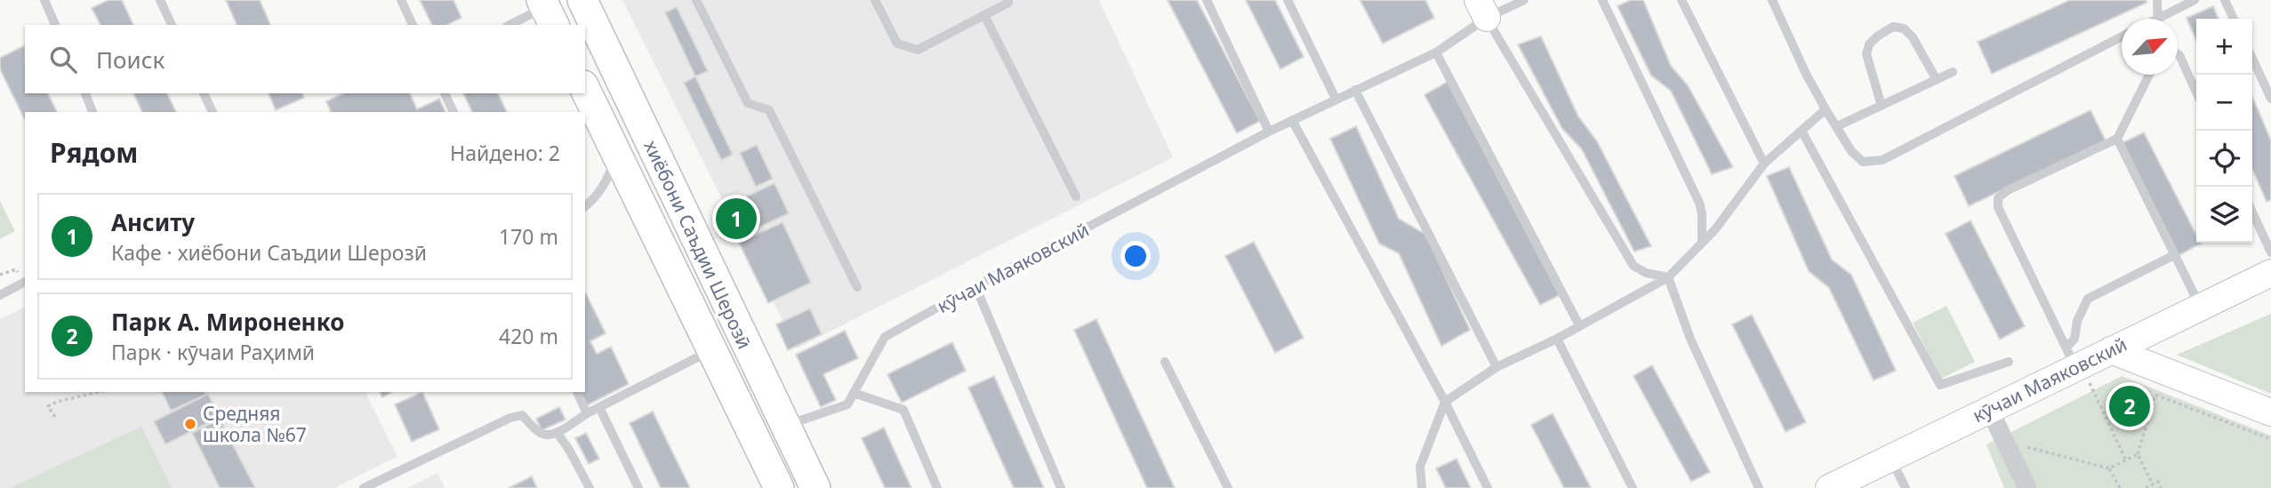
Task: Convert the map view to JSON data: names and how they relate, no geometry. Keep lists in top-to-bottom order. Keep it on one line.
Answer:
{"streets":{"main road":["хиёбони Саъдии Шерозӣ"],"street":["кӯчаи Маяковский"]},"crossings":[["хиёбони Саъдии Шерозӣ","кӯчаи Маяковский"]],"places":["Средняя школа №67"],"north":"top right","page":{"map_buttons":["+","−"],"search":"Поиск","heading":["Рядом","Найдено: 2"],"list":[{"mark":"1","name":"Анситу","note":"Кафе · хиёбони Саъдии Шерозӣ","value":"170 m"},{"mark":"2","name":"Парк А. Мироненко","note":"Парк · кӯчаи Раҳимӣ","value":"420 m"}],"pins":["1","2"]}}
